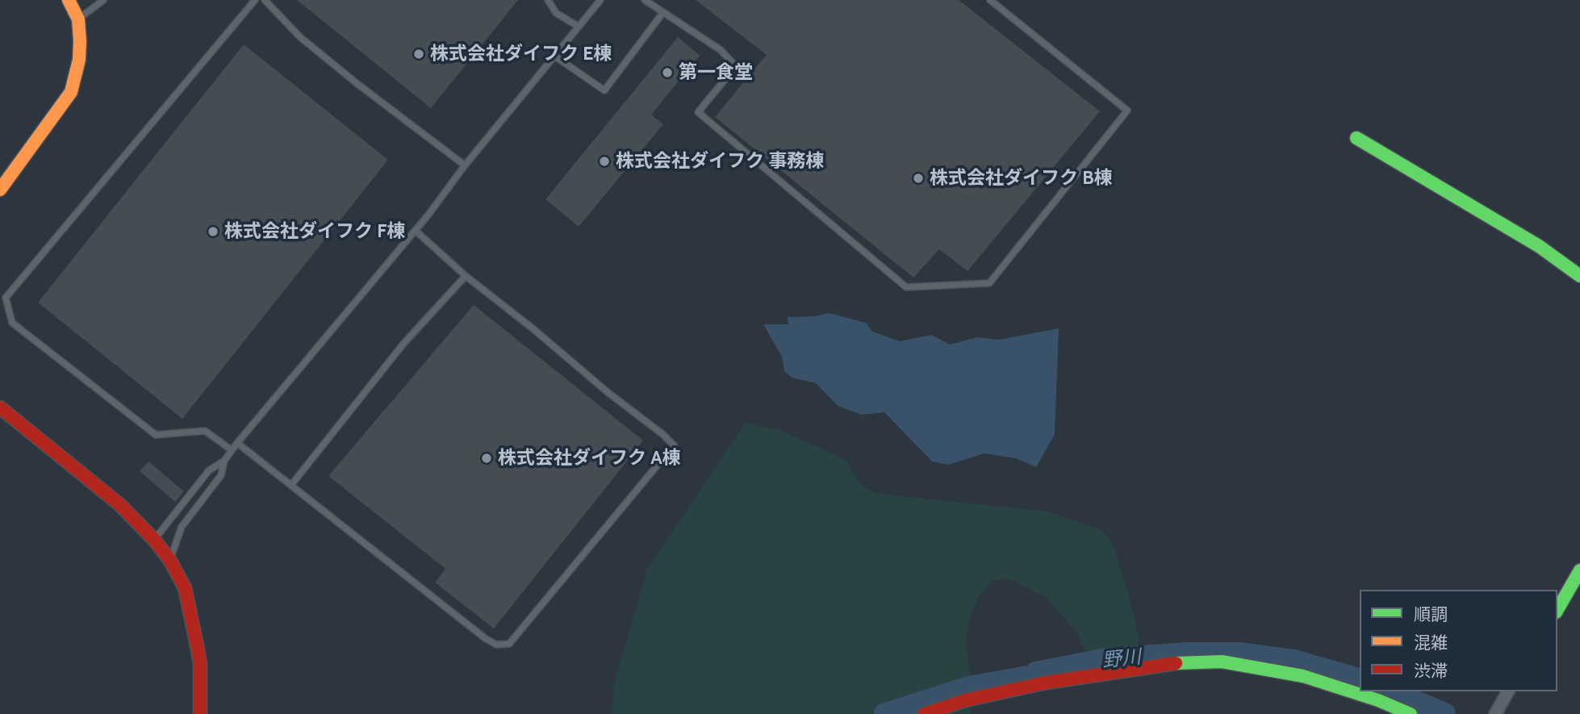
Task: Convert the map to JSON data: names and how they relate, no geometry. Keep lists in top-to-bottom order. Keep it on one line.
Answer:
{"water":["野川"],"places":["株式会社ダイフク E棟","第一食堂","株式会社ダイフク 事務棟","株式会社ダイフク B棟","株式会社ダイフク F棟","株式会社ダイフク A棟"],"legend":["順調","混雑","渋滞"]}
